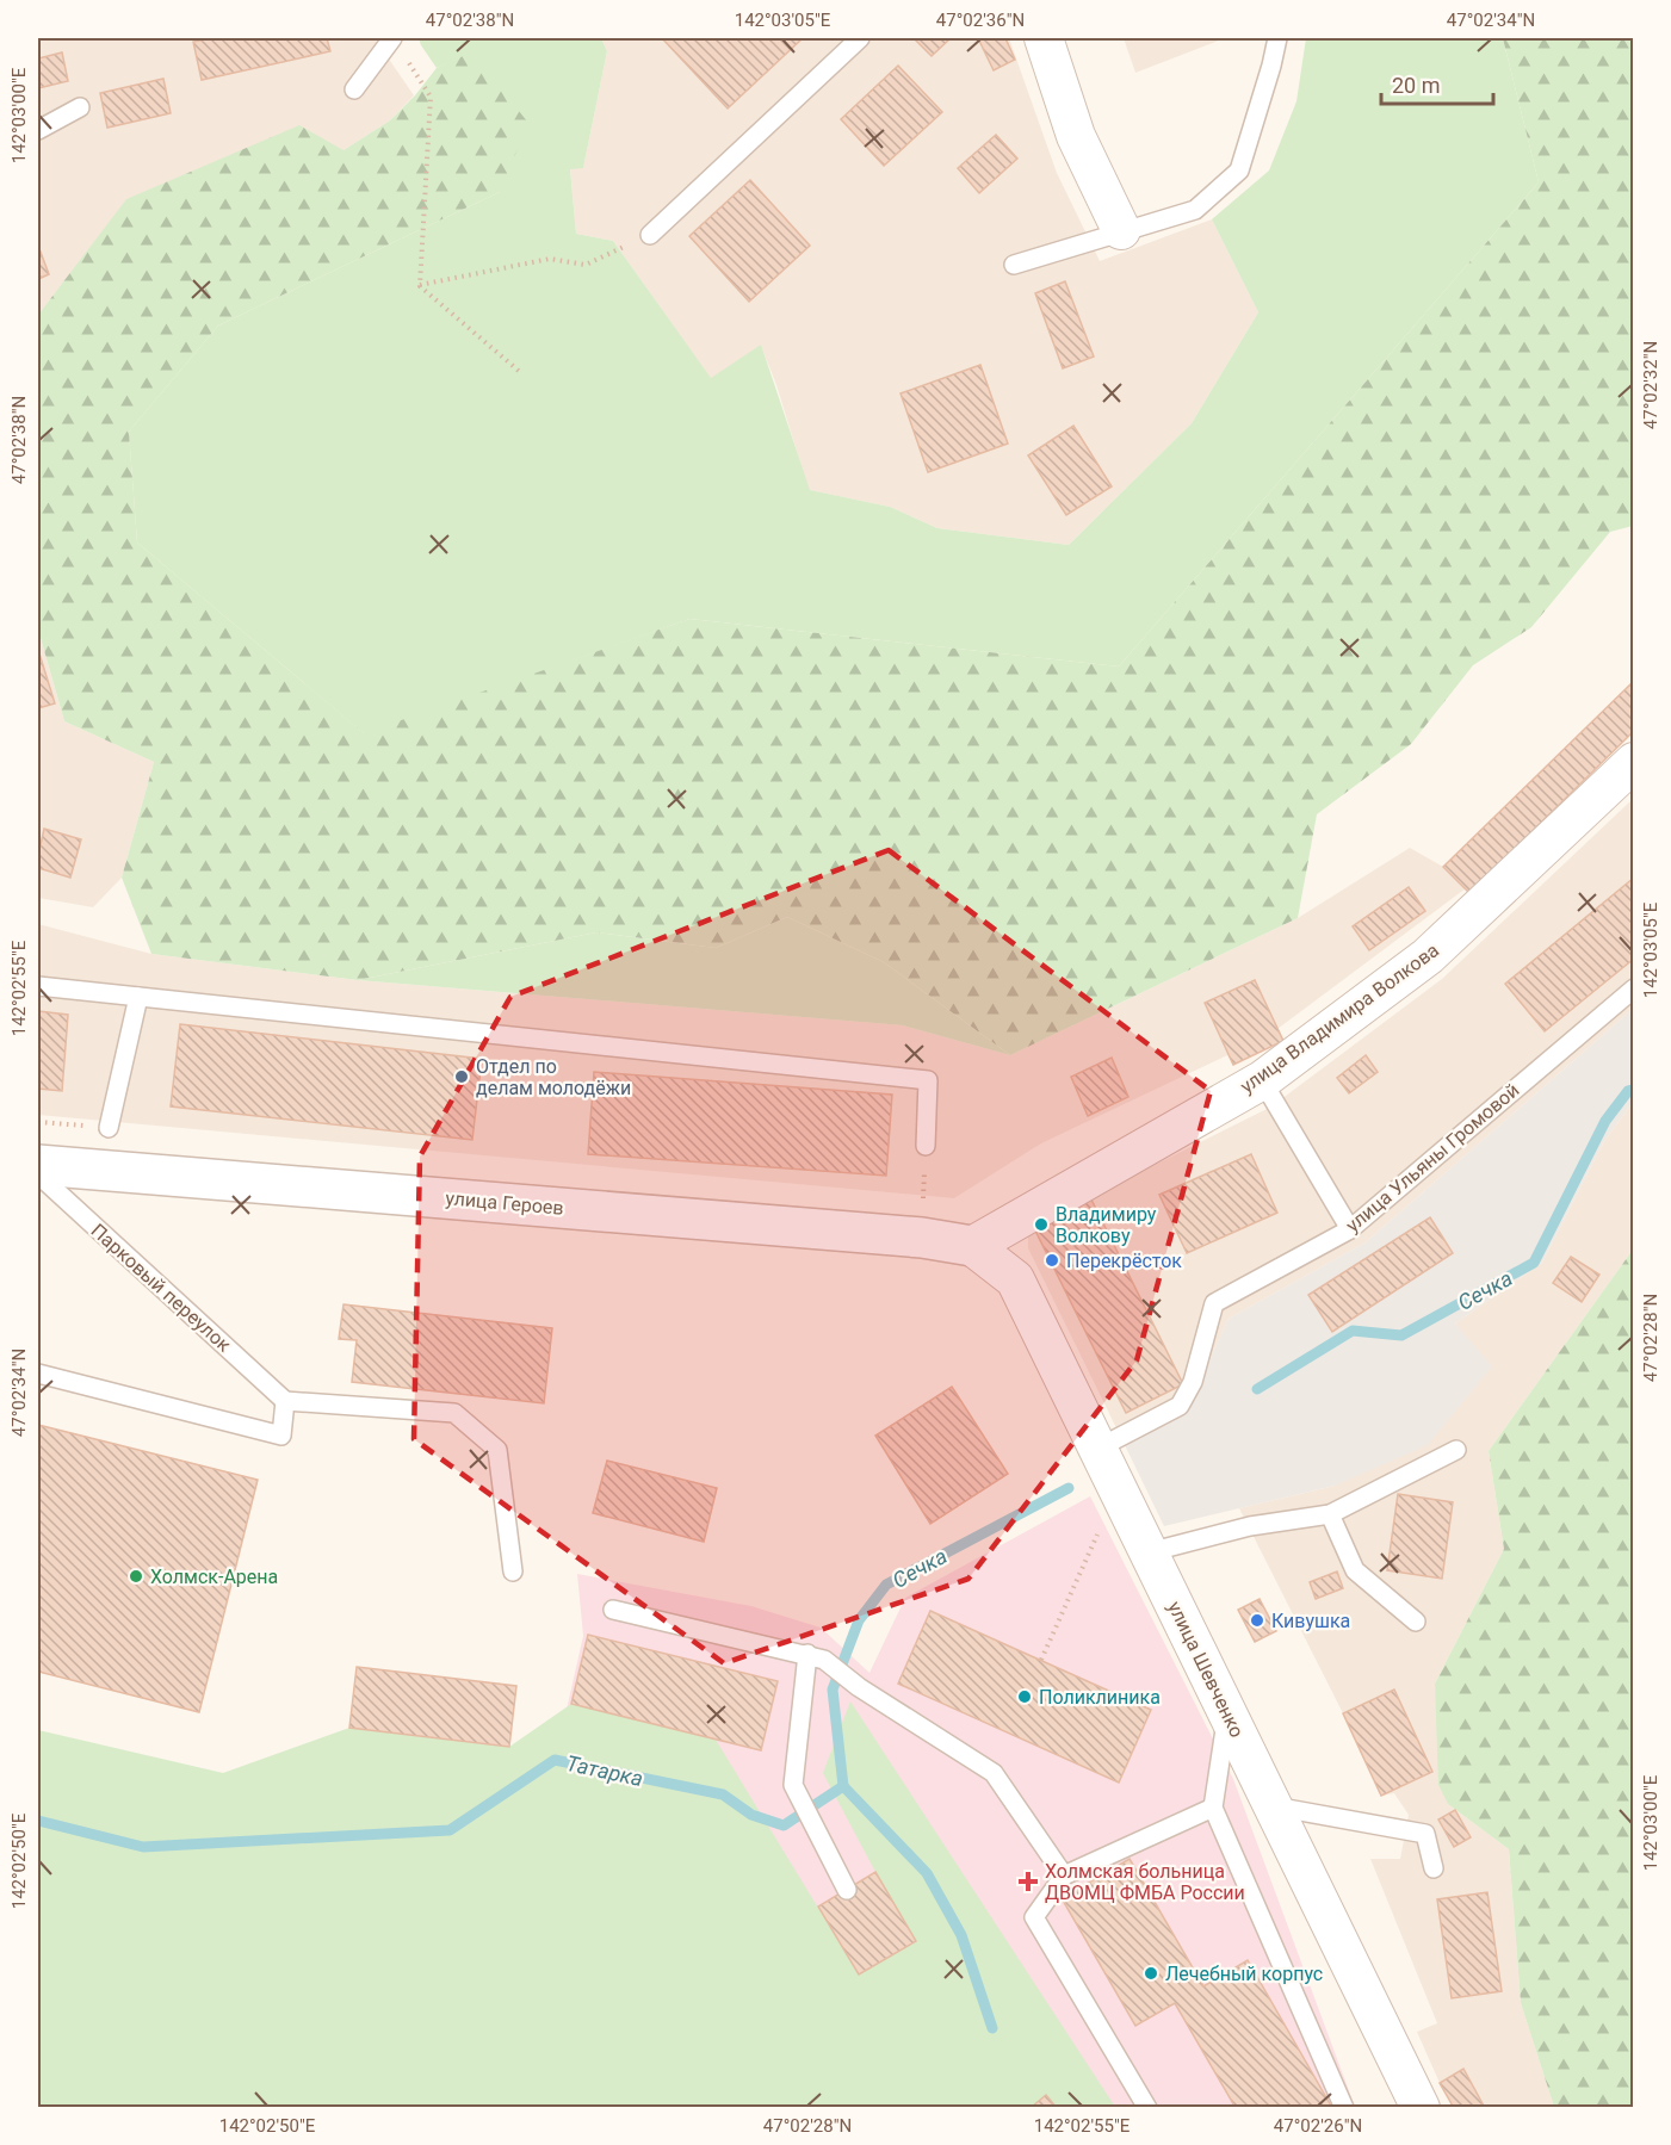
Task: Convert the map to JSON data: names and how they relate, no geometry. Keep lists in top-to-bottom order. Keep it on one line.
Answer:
{"streets":{"street":["улица Владимира Волкова","улица Героев","улица Шевченко"],"lane":["улица Ульяны Громовой","Парковый переулок"]},"crossings":[["улица Владимира Волкова","улица Героев"],["улица Владимира Волкова","улица Шевченко"],["улица Ульяны Громовой","улица Шевченко"],["улица Героев","улица Шевченко"]],"water":["Сечка","Татарка"],"places":{"other":["Отдел по делам молодёжи","Владимиру Волкову","Перекрёсток","Холмск-Арена","Кивушка","Поликлиника","Лечебный корпус"],"health":["Холмская больница ДВОМЦ ФМБА России"]},"scale_bar":"20 m","coordinates":["47°02'38\"N","142°03'05\"E","47°02'36\"N","47°02'34\"N","142°03'00\"E","47°02'32\"N","142°02'55\"E","47°02'28\"N","142°02'50\"E","47°02'26\"N"]}
